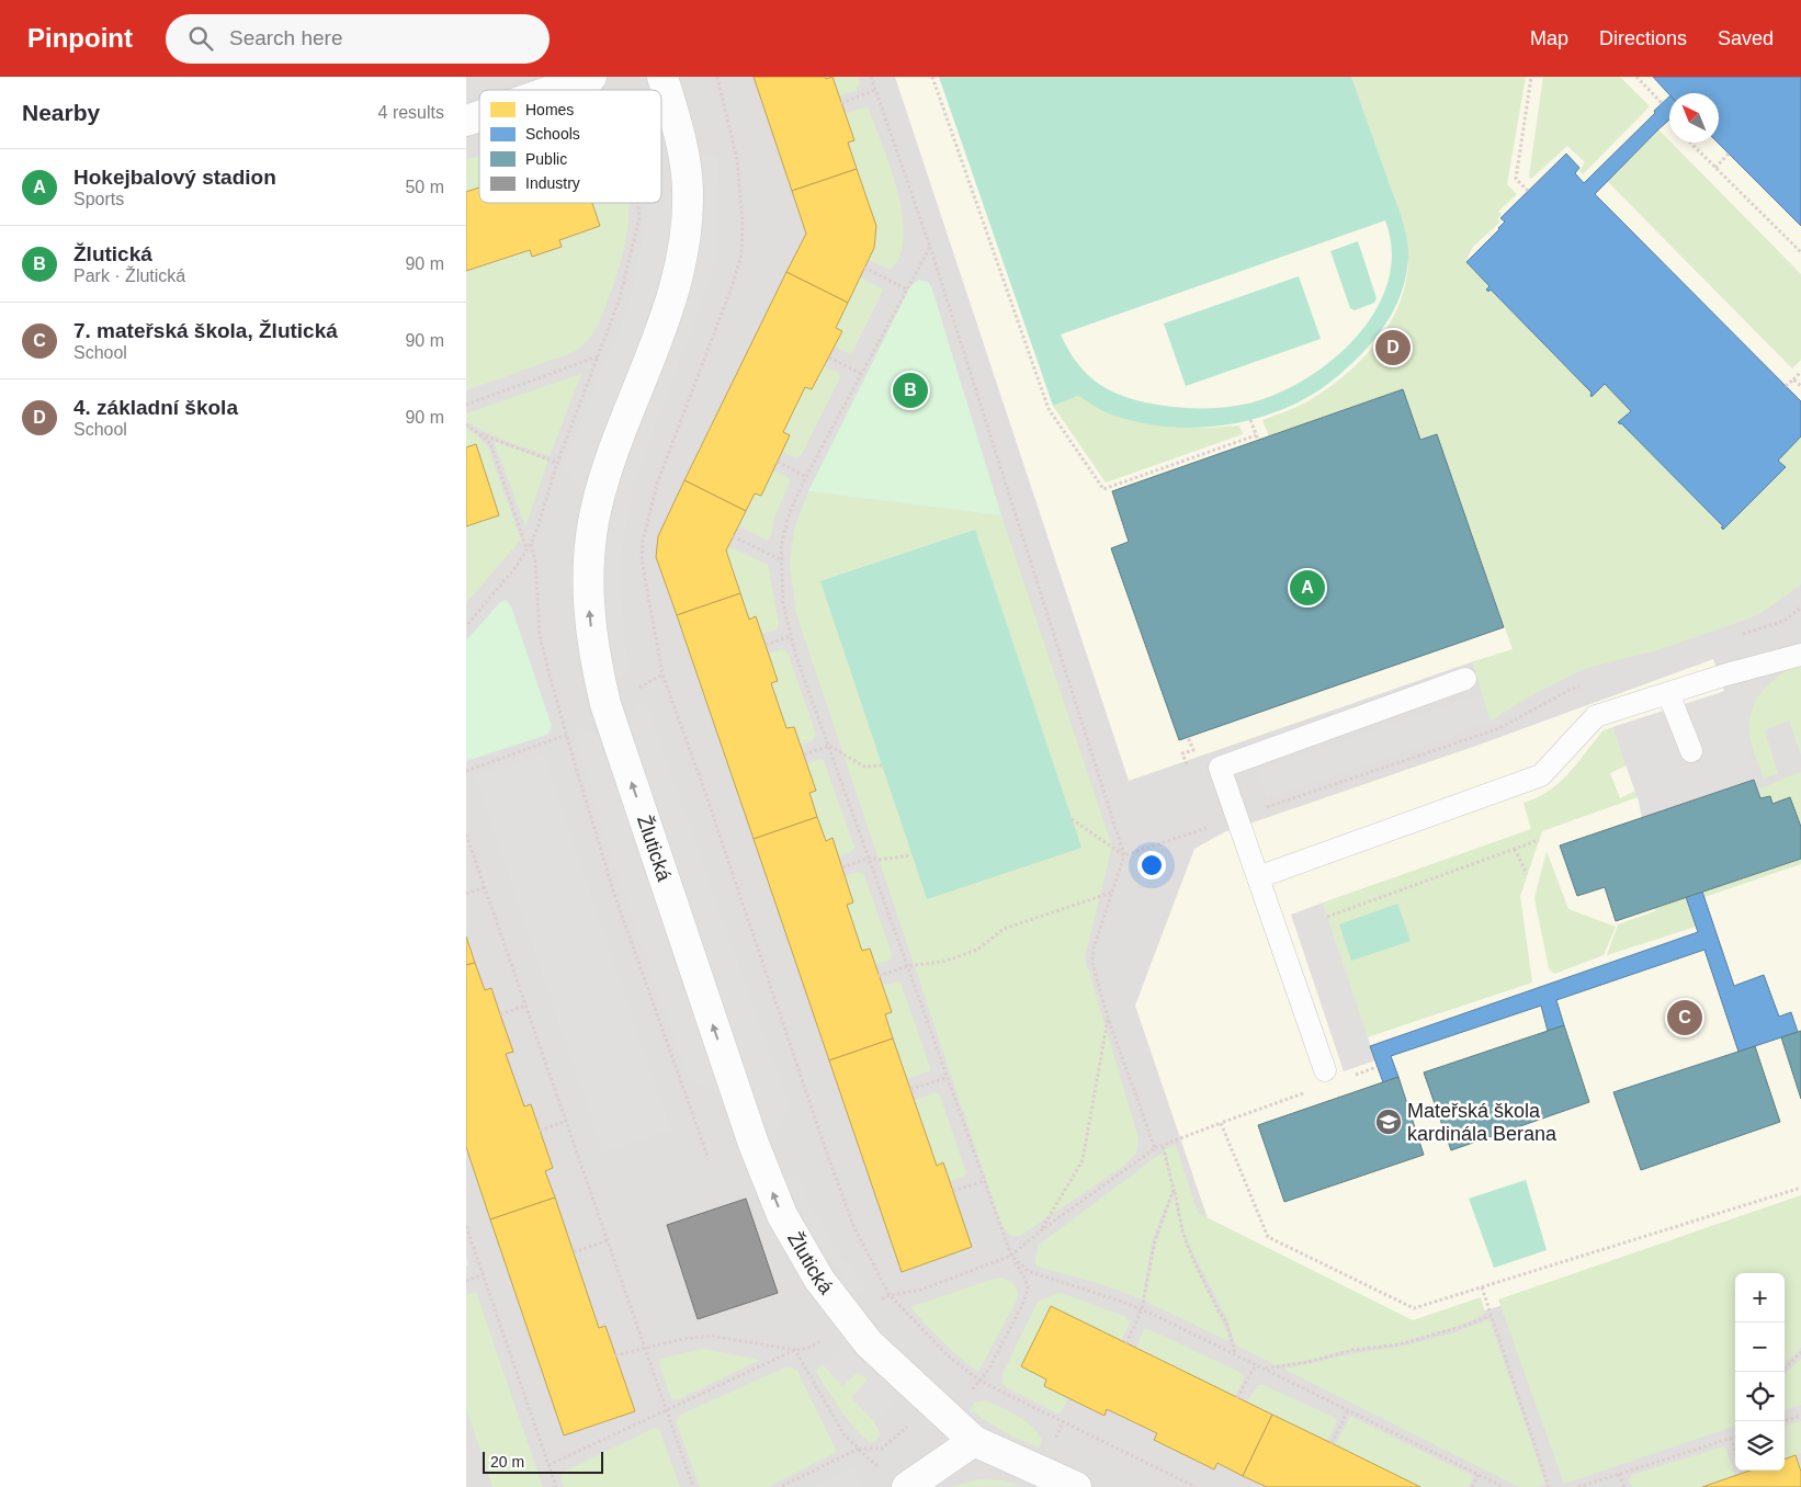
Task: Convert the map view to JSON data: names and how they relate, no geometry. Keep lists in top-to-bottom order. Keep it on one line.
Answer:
{"streets":{"street":["Žlutická"]},"one_way":["Žlutická"],"places":{"school or university":["Mateřská škola kardinála Berana"]},"legend":["Homes","Schools","Public","Industry"],"scale_bar":"20 m","north":"top left","page":{"header":"Pinpoint","search":"Search here","nav":["Map","Directions","Saved"],"heading":["Nearby","4 results"],"list":[{"mark":"A","name":"Hokejbalový stadion","note":"Sports","value":"50 m"},{"mark":"B","name":"Žlutická","note":"Park · Žlutická","value":"90 m"},{"mark":"C","name":"7. mateřská škola, Žlutická","note":"School","value":"90 m"},{"mark":"D","name":"4. základní škola","note":"School","value":"90 m"}],"pins":["D","B","A","C"],"map_buttons":["+","−"],"scale":"20 m"}}
